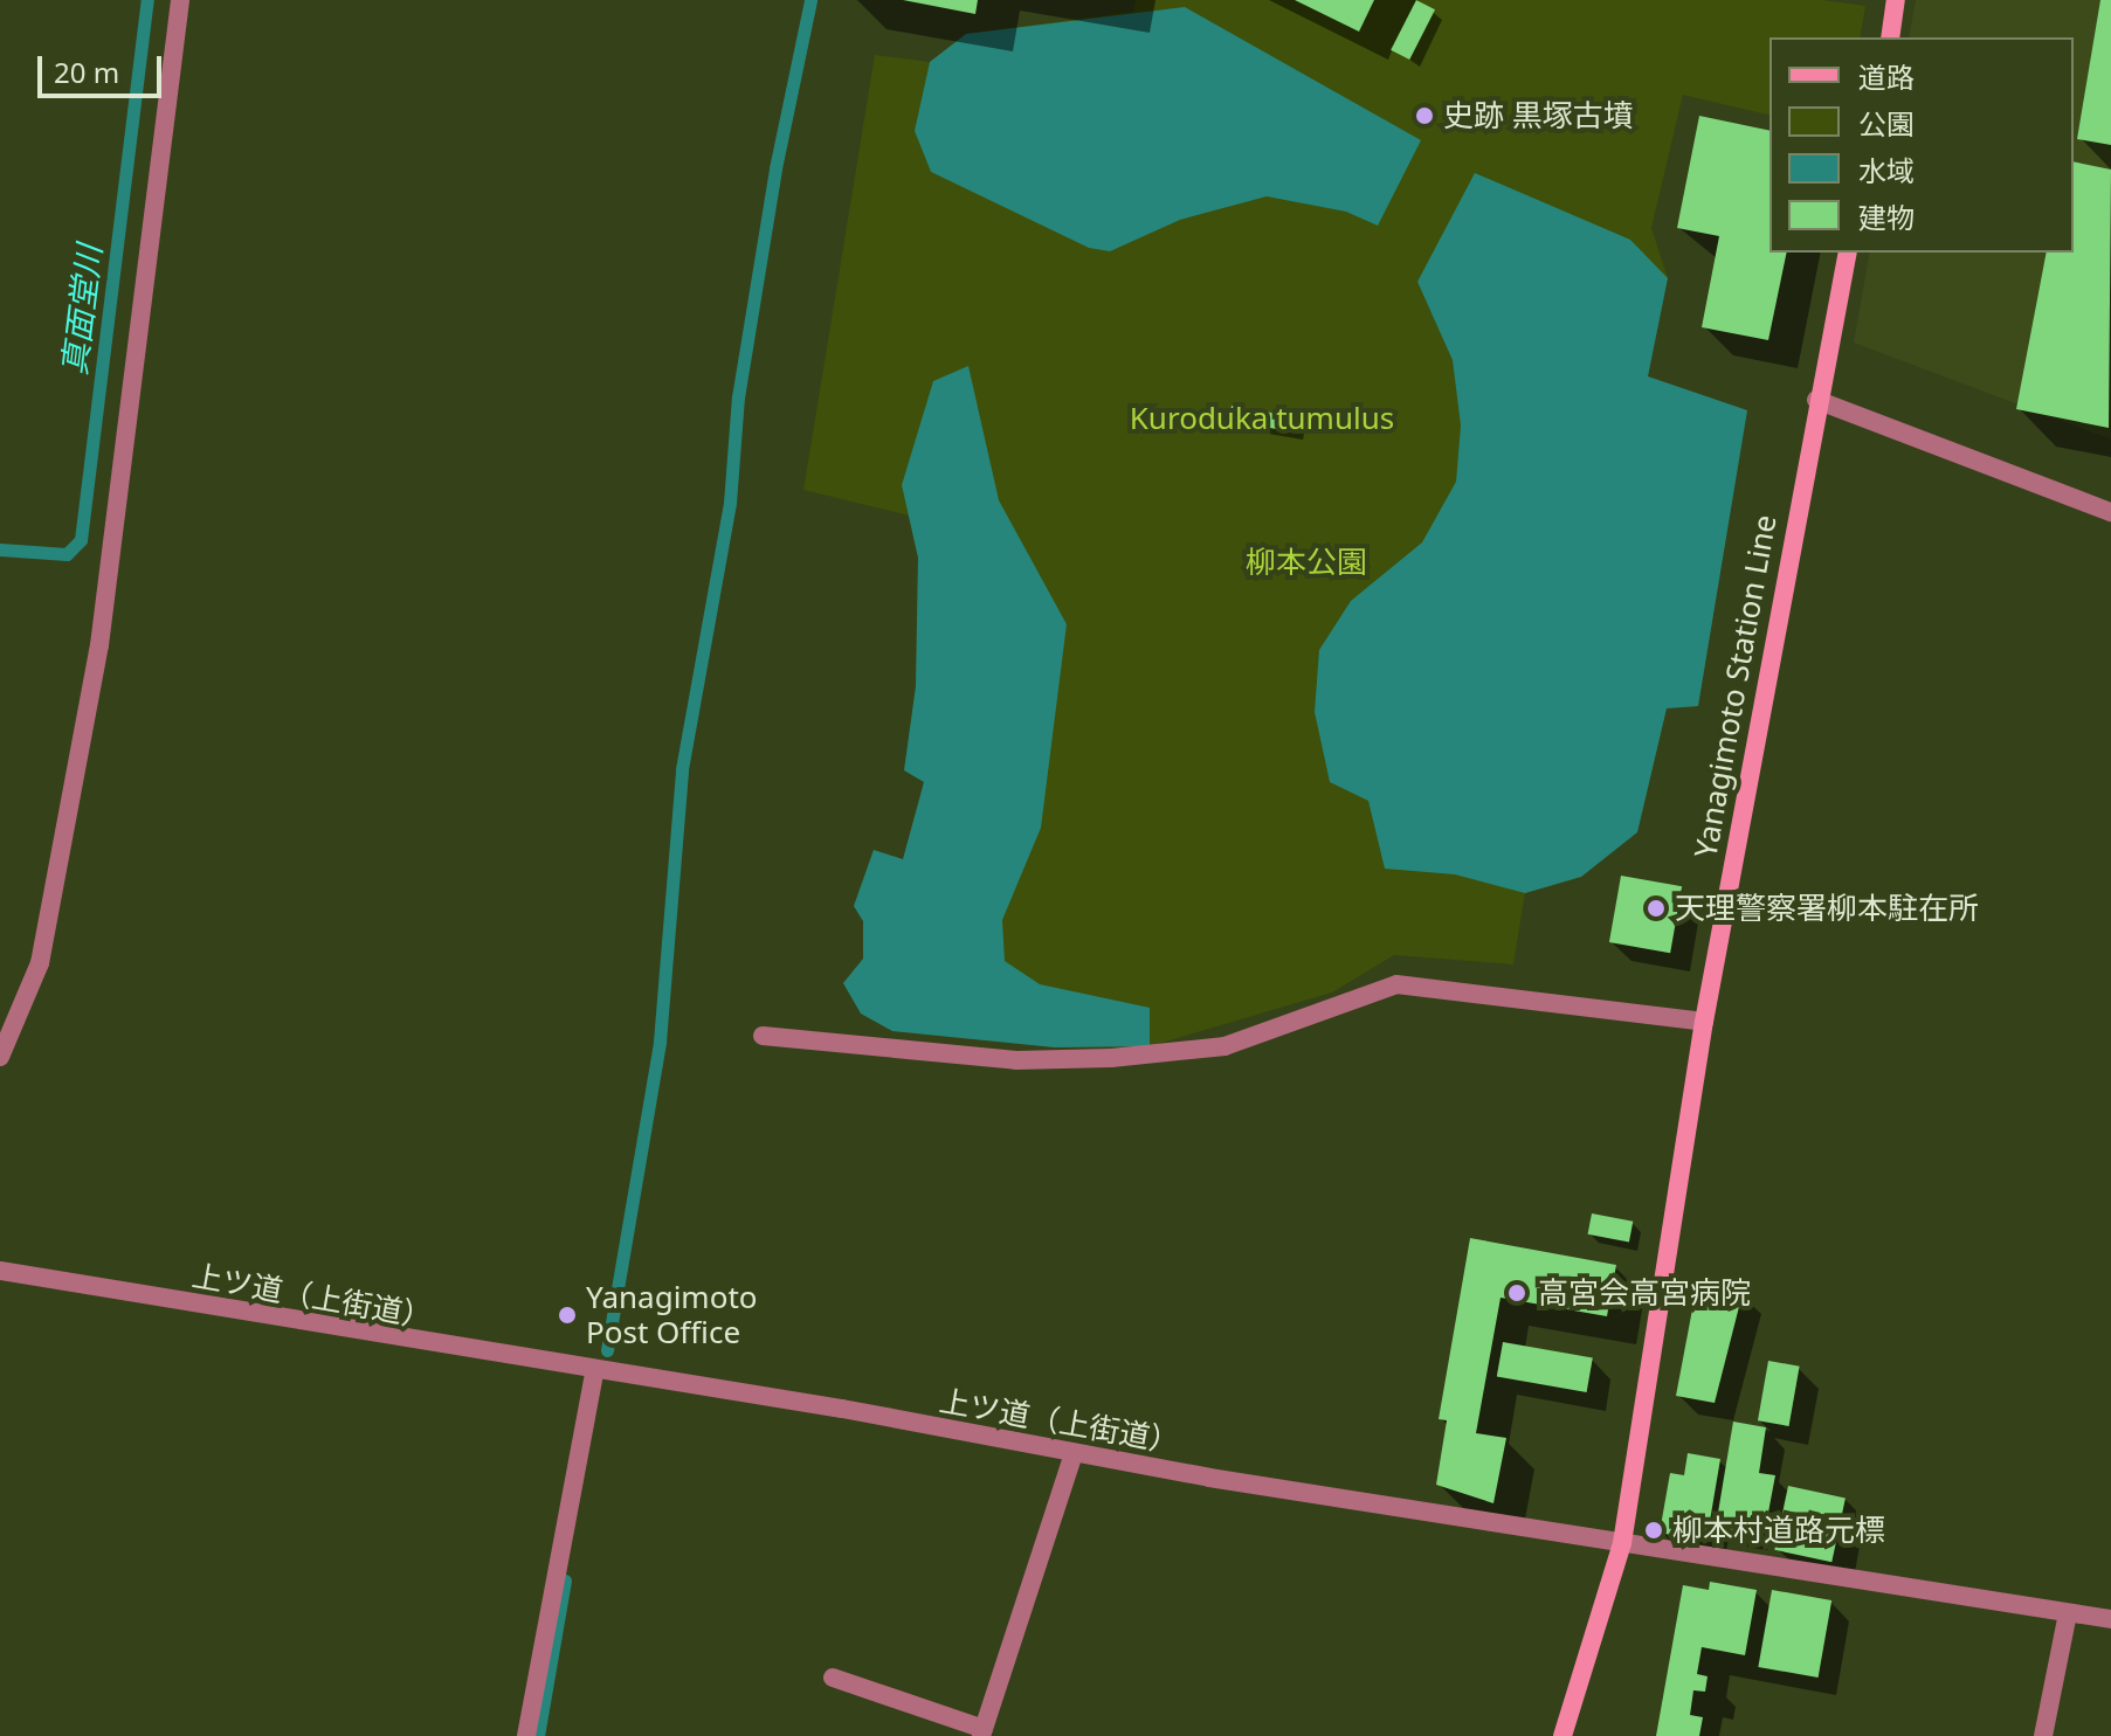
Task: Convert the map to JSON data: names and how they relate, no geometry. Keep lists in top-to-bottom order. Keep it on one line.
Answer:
{"streets":{"main road":["Yanagimoto Station Line"],"street":["上ツ道（上街道）"]},"crossings":[["Yanagimoto Station Line","上ツ道（上街道）"]],"water":["真面堂川"],"parks":["Kuroduka tumulus","柳本公園"],"places":["史跡 黒塚古墳","天理警察署柳本駐在所","高宮会高宮病院","Yanagimoto Post Office","柳本村道路元標"],"legend":["道路","公園","水域","建物"],"scale_bar":"20 m"}
